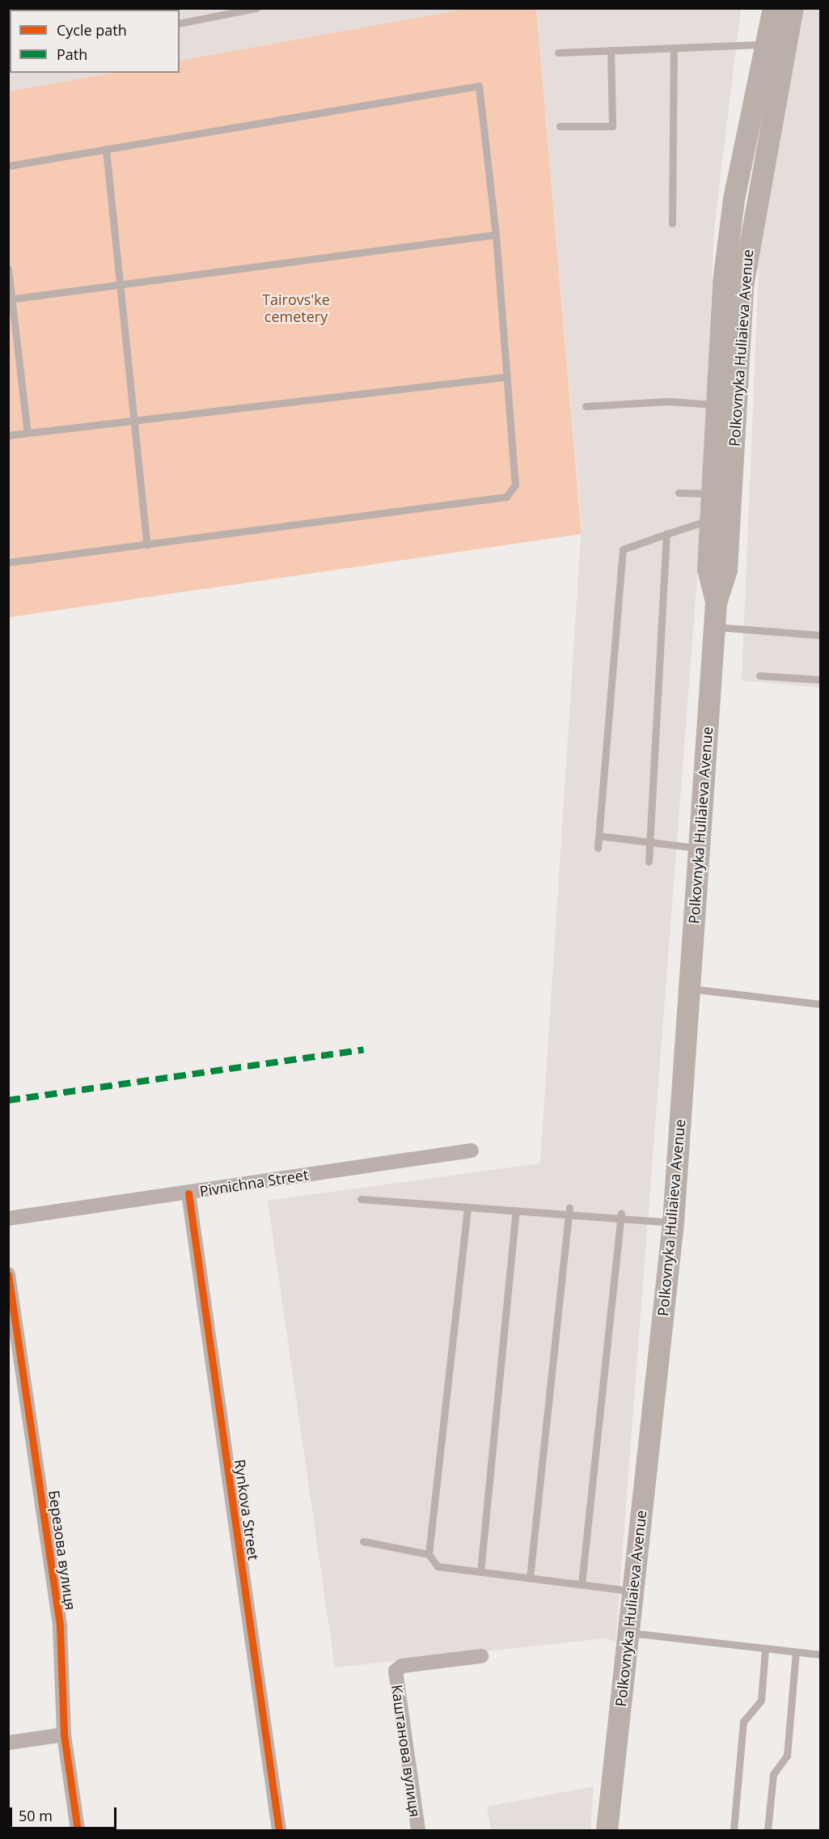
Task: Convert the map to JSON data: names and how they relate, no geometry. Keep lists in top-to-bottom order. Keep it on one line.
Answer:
{"streets":{"main road":["Polkovnyka Huliaieva Avenue"],"street":["Pivnichna Street","Rynkova Street","Березова вулиця","Каштанова вулиця"]},"crossings":[["Pivnichna Street","Rynkova Street"]],"parks":["Tairovs'ke cemetery"],"legend":["Cycle path","Path"],"scale_bar":"50 m"}
